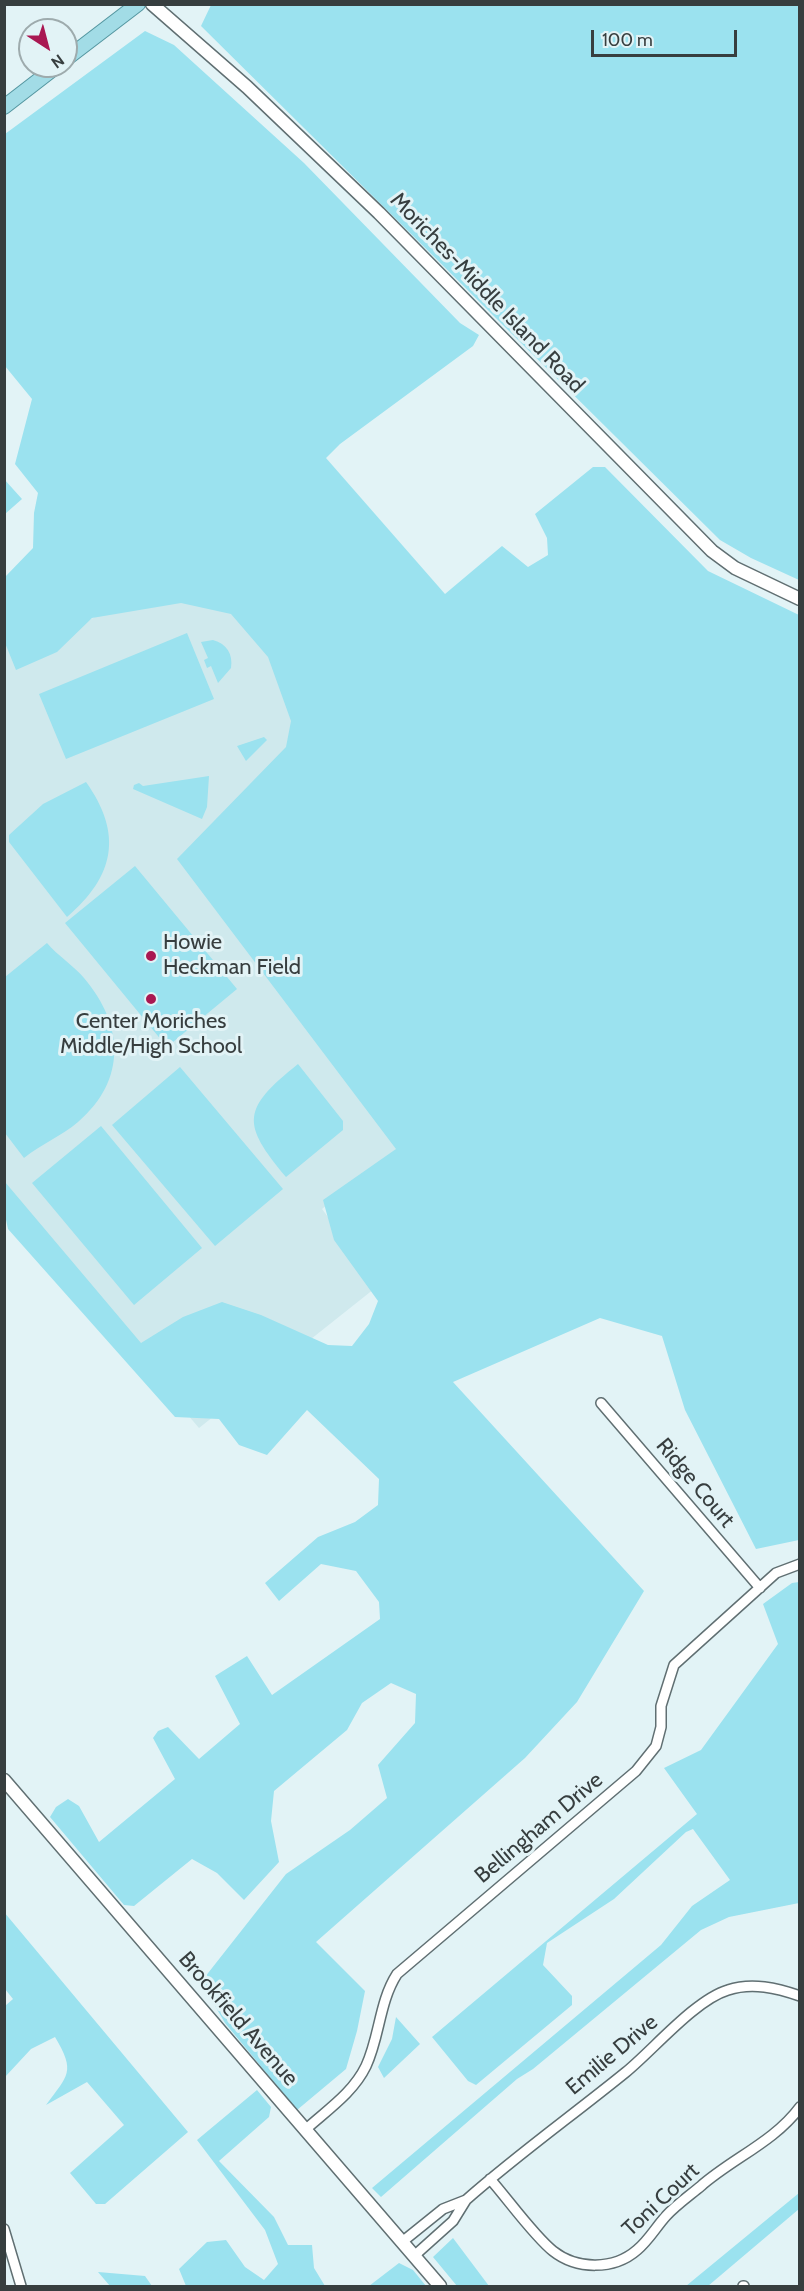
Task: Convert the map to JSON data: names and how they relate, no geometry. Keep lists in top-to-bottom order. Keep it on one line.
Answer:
{"streets":{"main road":["Moriches-Middle Island Road","Brookfield Avenue"],"street":["Ridge Court","Bellingham Drive","Emilie Drive","Toni Court"]},"crossings":[["Ridge Court","Bellingham Drive"],["Bellingham Drive","Brookfield Avenue"],["Brookfield Avenue","Emilie Drive"],["Emilie Drive","Toni Court"]],"places":["Howie Heckman Field","Center Moriches Middle/High School"],"scale_bar":"100 m","north":"bottom right"}
